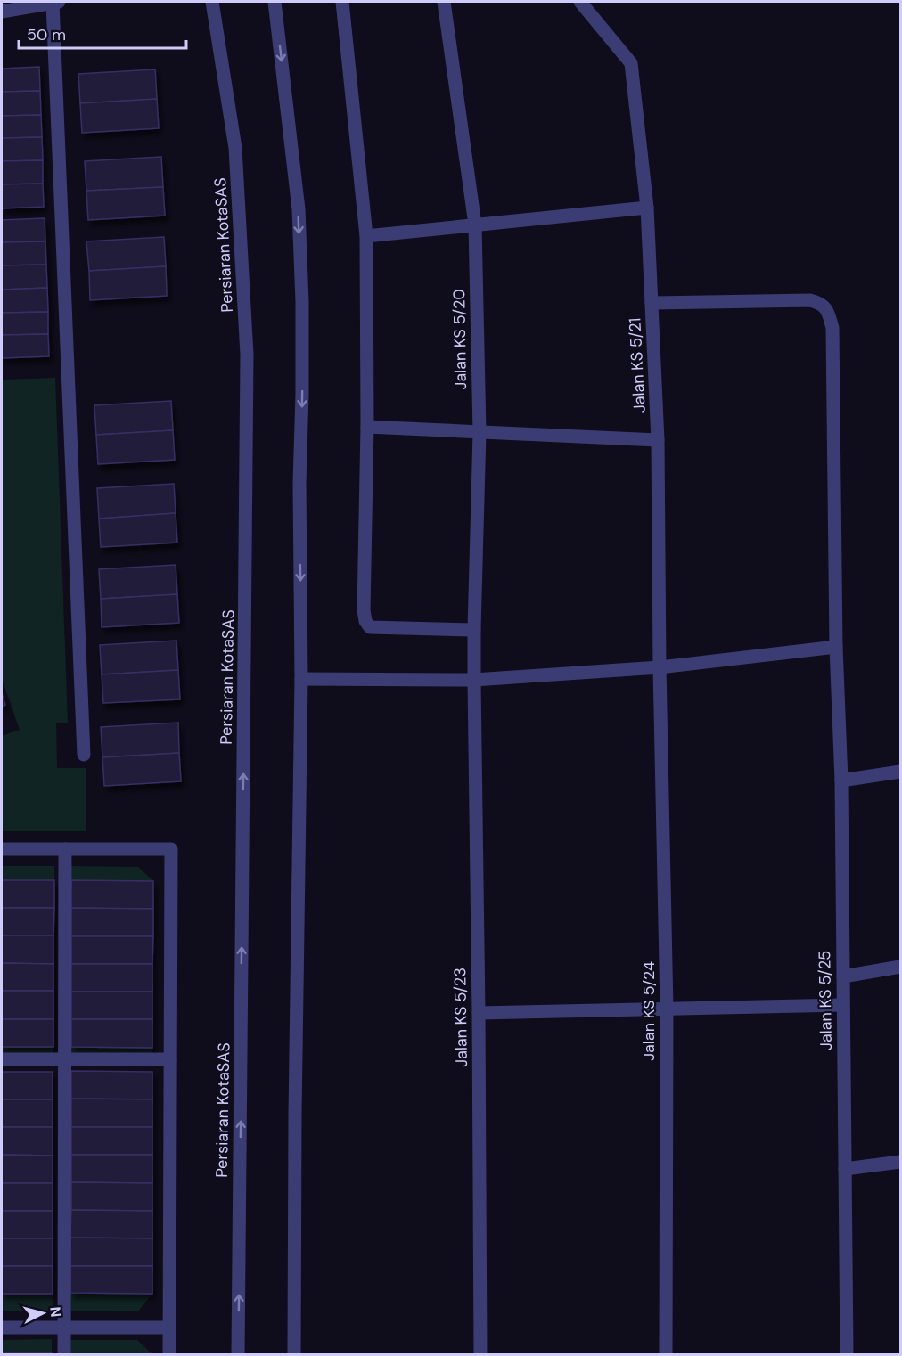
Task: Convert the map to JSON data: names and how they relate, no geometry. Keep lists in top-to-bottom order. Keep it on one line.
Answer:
{"streets":{"street":["Persiaran KotaSAS","Jalan KS 5/20","Jalan KS 5/21","Jalan KS 5/25","Jalan KS 5/24","Jalan KS 5/23"]},"crossings":[["Jalan KS 5/20","Jalan KS 5/23"],["Jalan KS 5/21","Jalan KS 5/25"],["Jalan KS 5/21","Jalan KS 5/24"]],"scale_bar":"50 m","north":"right"}
